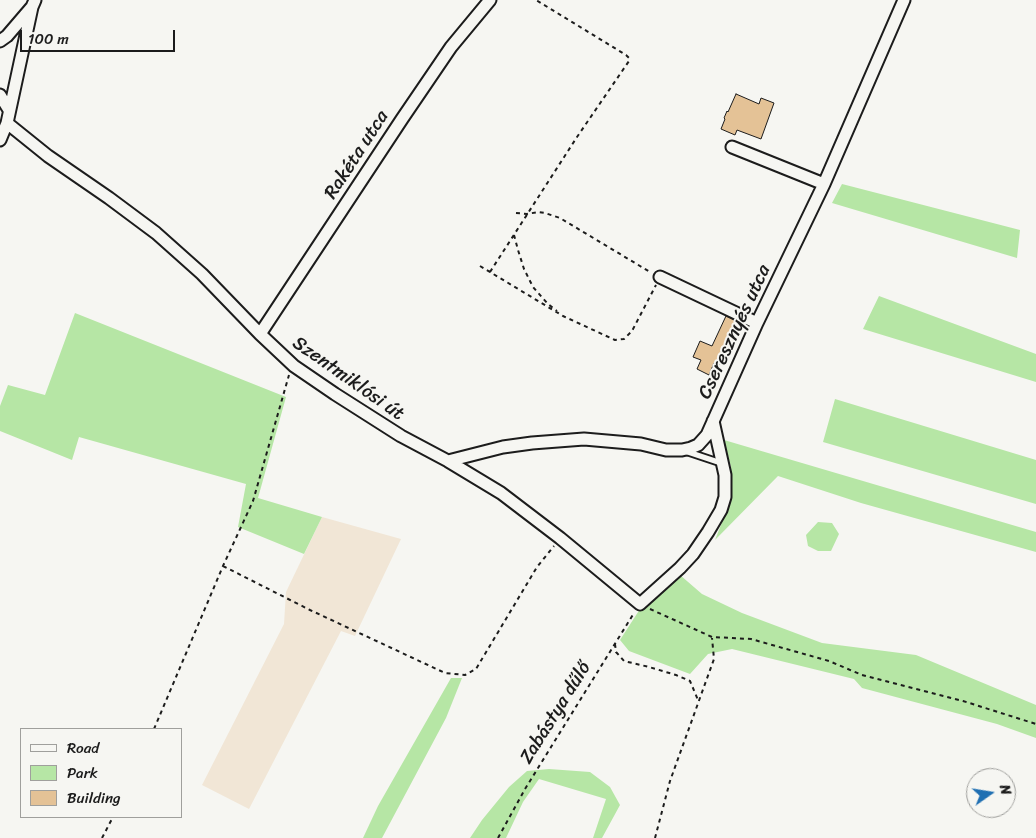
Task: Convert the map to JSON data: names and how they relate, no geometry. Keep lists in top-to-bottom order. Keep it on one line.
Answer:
{"streets":{"street":["Rakéta utca","Cseresznyés utca","Szentmiklósi út"],"path":["Zabástya dűlő"]},"crossings":[["Rakéta utca","Szentmiklósi út"],["Szentmiklósi út","Zabástya dűlő"]],"legend":["Road","Park","Building"],"scale_bar":"100 m","north":"right"}
